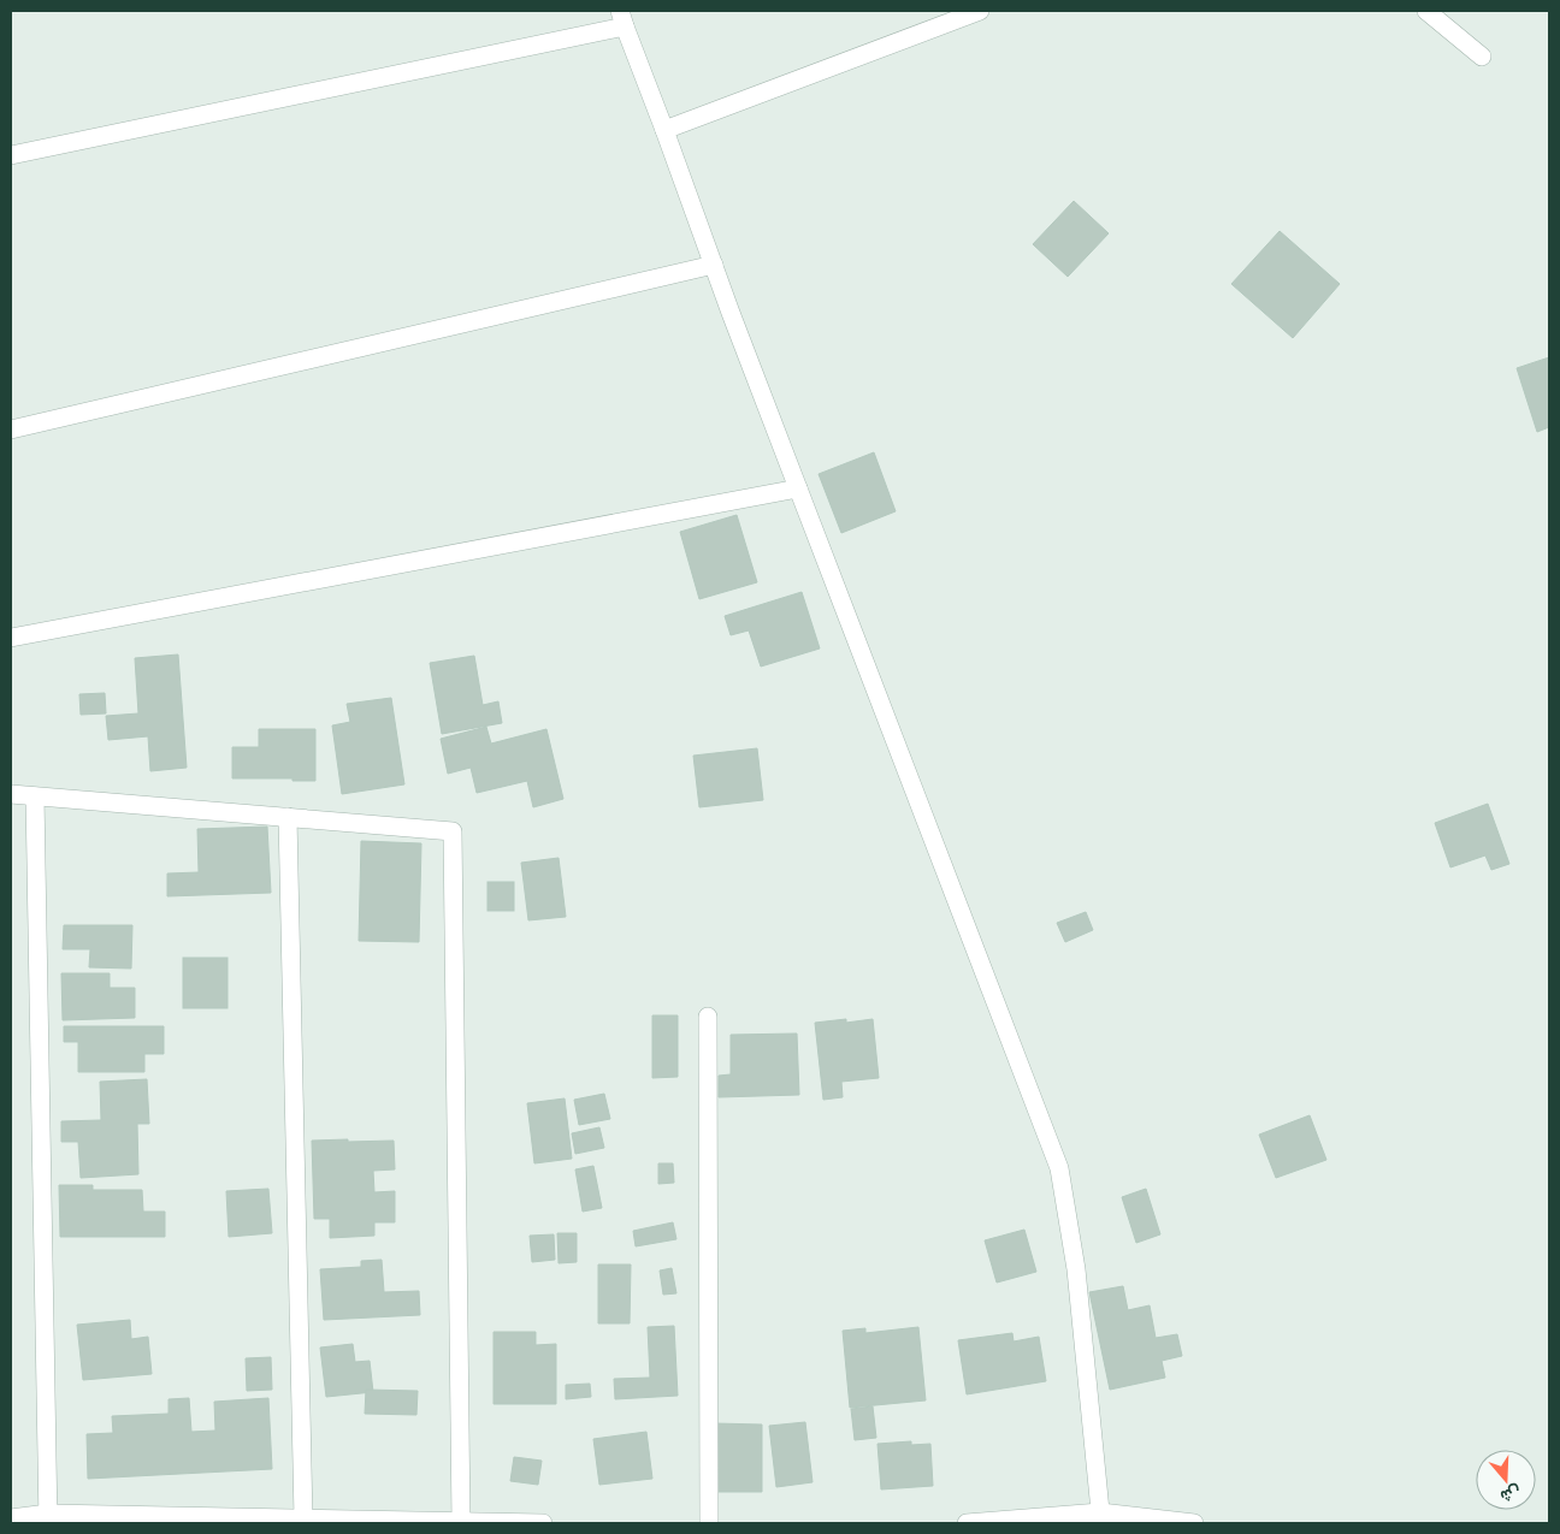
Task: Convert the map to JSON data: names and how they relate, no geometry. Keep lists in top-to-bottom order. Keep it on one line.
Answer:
{"north":"bottom"}
